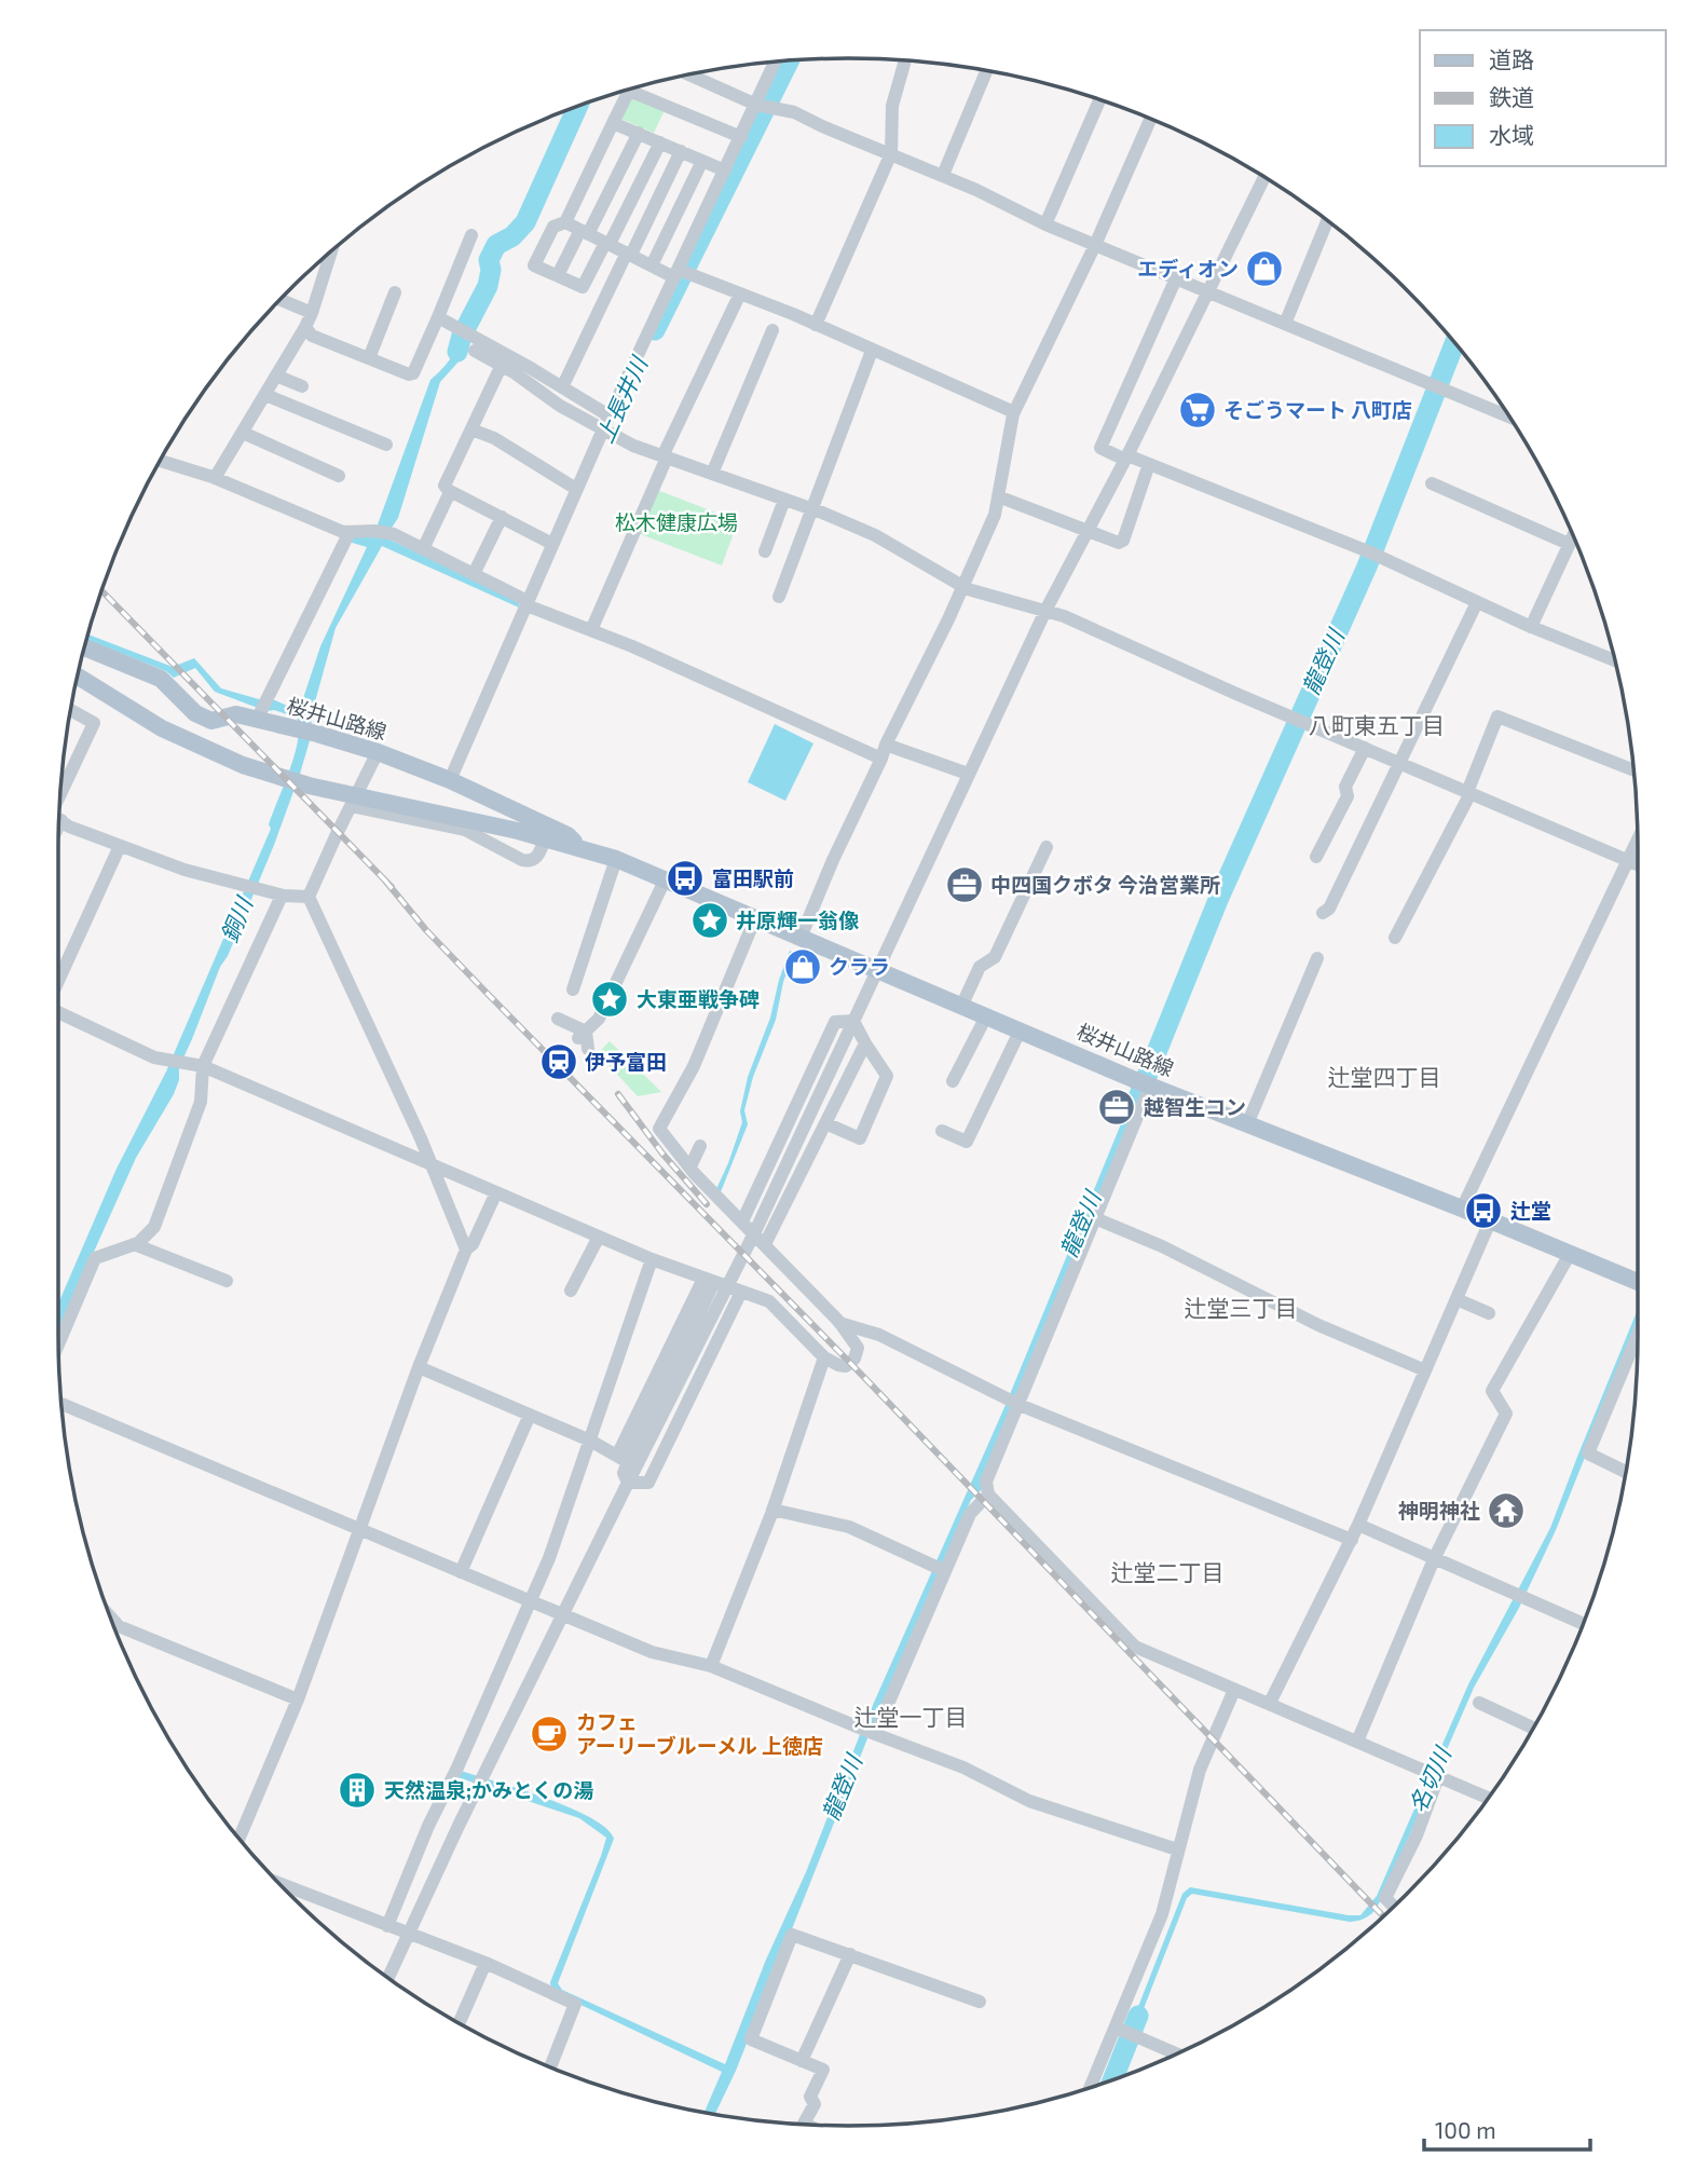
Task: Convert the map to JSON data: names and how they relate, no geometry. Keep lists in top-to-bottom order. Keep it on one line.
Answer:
{"streets":{"main road":["桜井山路線"]},"districts":["八町東五丁目","辻堂四丁目","辻堂三丁目","辻堂二丁目","辻堂一丁目"],"water":["上長井川","龍登川","銅川","名切川"],"parks":["松木健康広場"],"places":{"shop":["エディオン","クララ"],"supermarket":["そごうマート 八町店"],"bus stop":["富田駅前","辻堂"],"office":["中四国クボタ 今治営業所","越智生コン"],"place":["井原輝一翁像","大東亜戦争碑"],"station":["伊予富田"],"temple":["神明神社"],"cafe":["カフェ アーリーブルーメル 上徳店"],"building":["天然温泉;かみとくの湯"]},"legend":["道路","鉄道","水域"],"scale_bar":"100 m"}
